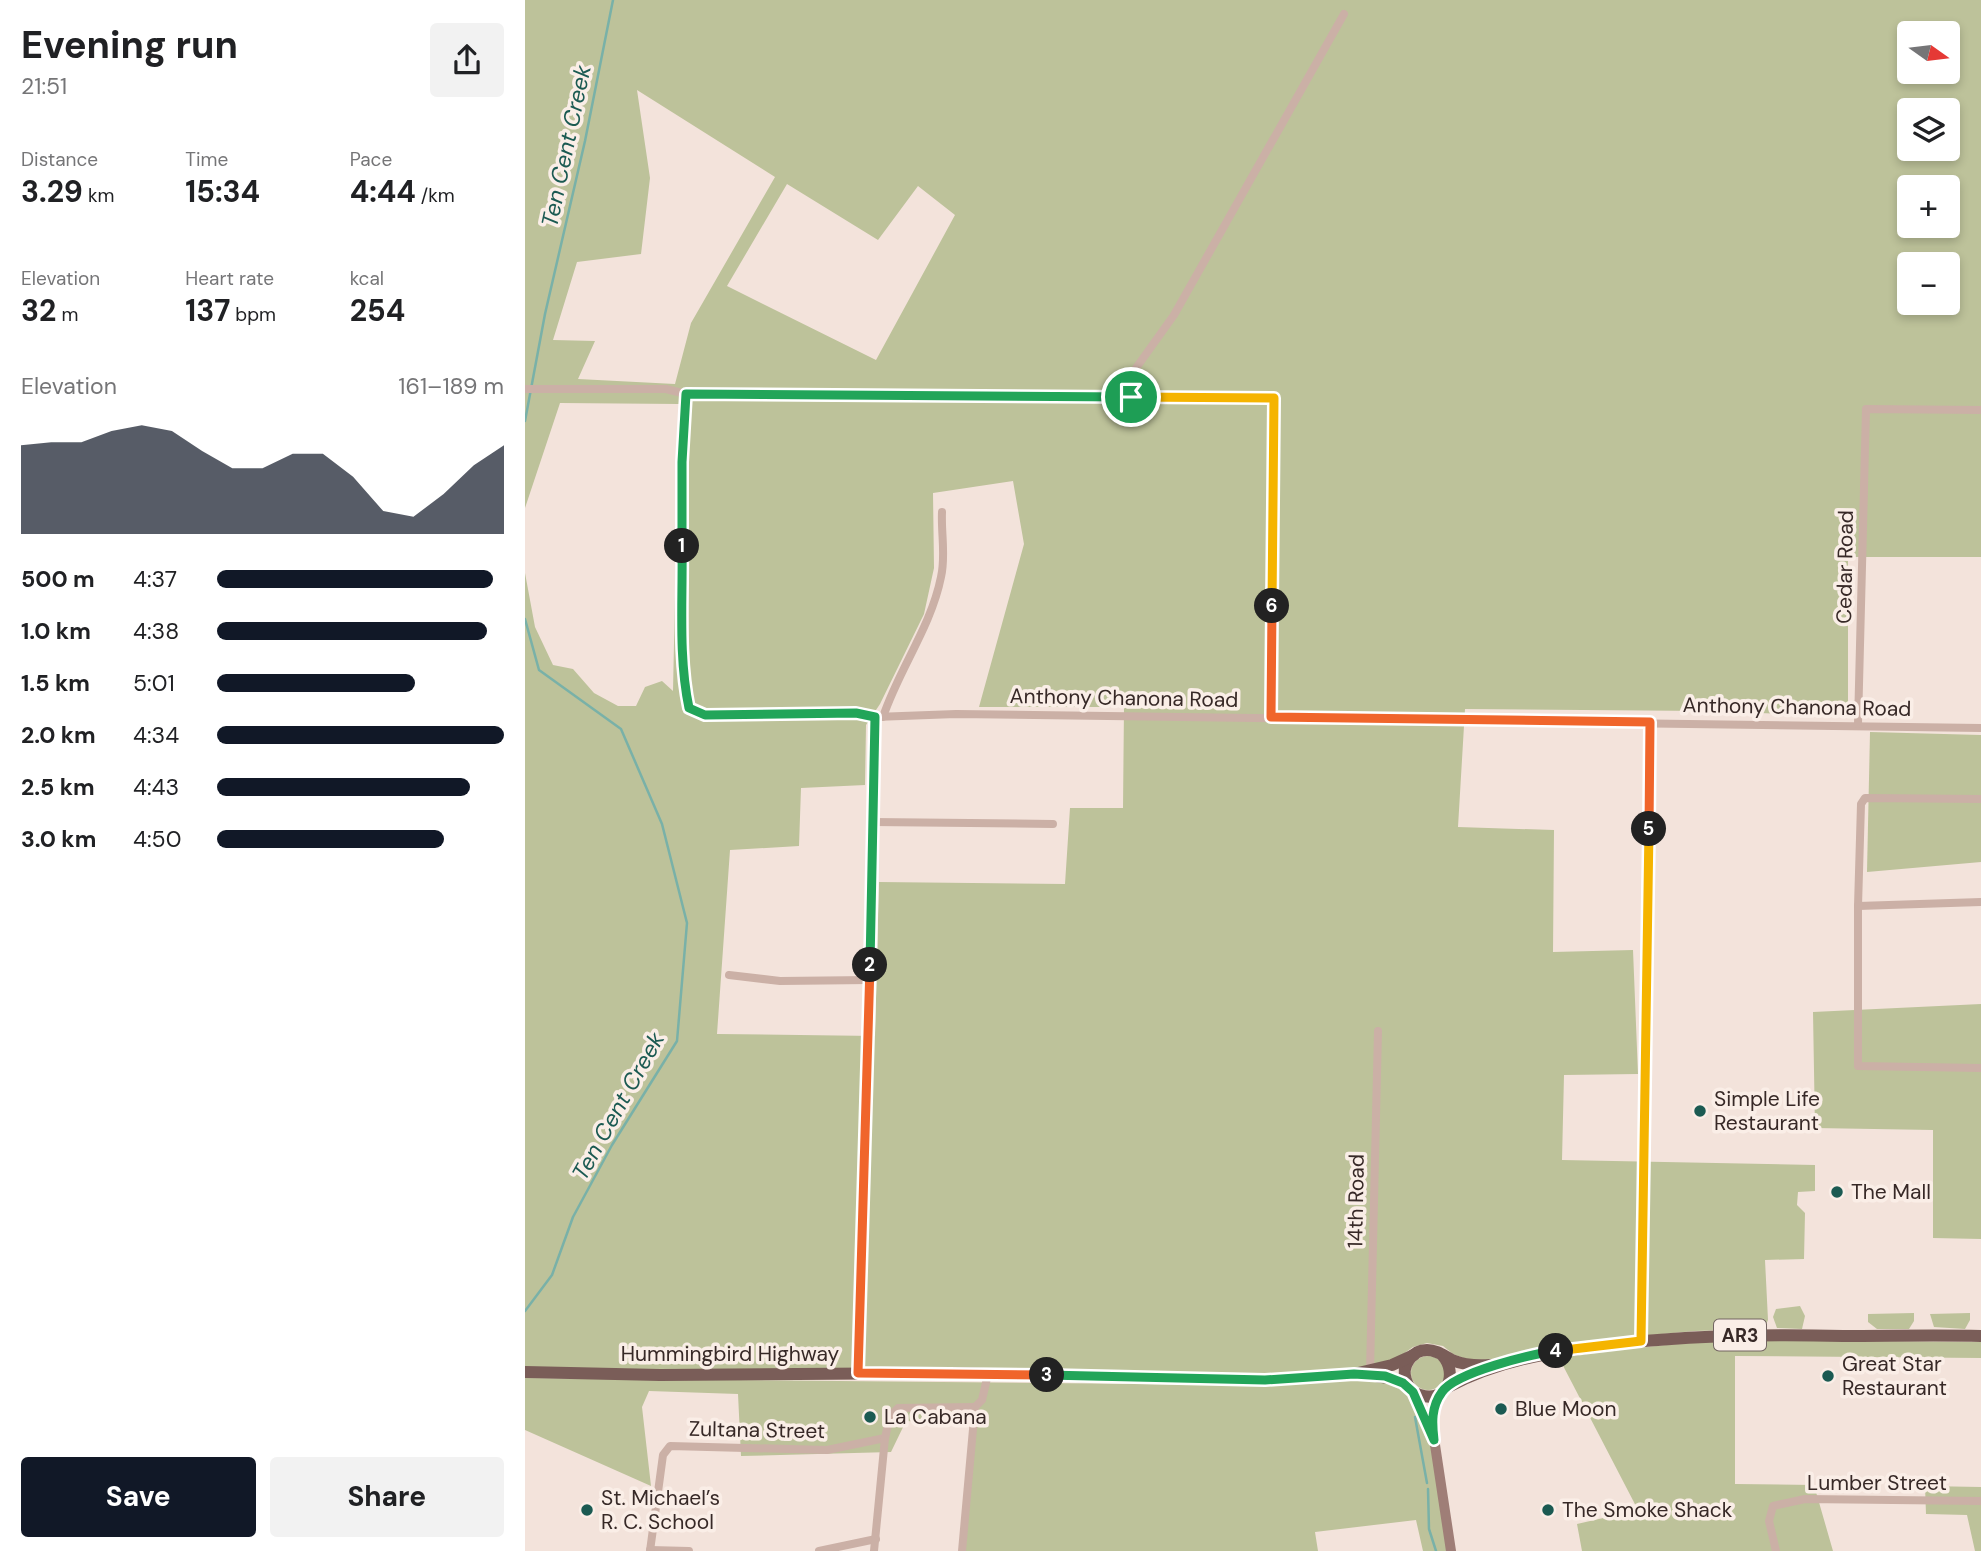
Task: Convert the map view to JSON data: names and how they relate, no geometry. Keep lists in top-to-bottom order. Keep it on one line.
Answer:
{"streets":{"main road":["AR3","Hummingbird Highway"],"street":["Cedar Road","Anthony Chanona Road","14th Road","Zultana Street","Lumber Street"]},"crossings":[["Cedar Road","Anthony Chanona Road"],["14th Road","Hummingbird Highway"],["AR3","Hummingbird Highway"]],"water":["Ten Cent Creek"],"places":["Simple Life Restaurant","The Mall","Great Star Restaurant","Blue Moon","La Cabana","St. Michael’s R. C. School","The Smoke Shack"],"north":"right","page":{"heading":["Evening run","21:51"],"map_buttons":["+","−"],"stats":[["Distance","3.29 km"],["Time","15:34"],["Pace","4:44 /km"],["Elevation","32 m"],["Heart rate","137 bpm"],["kcal","254"]],"chart":["Elevation","161–189 m"],"pins":["1","6","5","2","4","3"],"list":[{"name":"500 m","note":"4:37"},{"name":"1.0 km","note":"4:38"},{"name":"1.5 km","note":"5:01"},{"name":"2.0 km","note":"4:34"},{"name":"2.5 km","note":"4:43"},{"name":"3.0 km","note":"4:50"}],"buttons":["Save","Share"]}}
